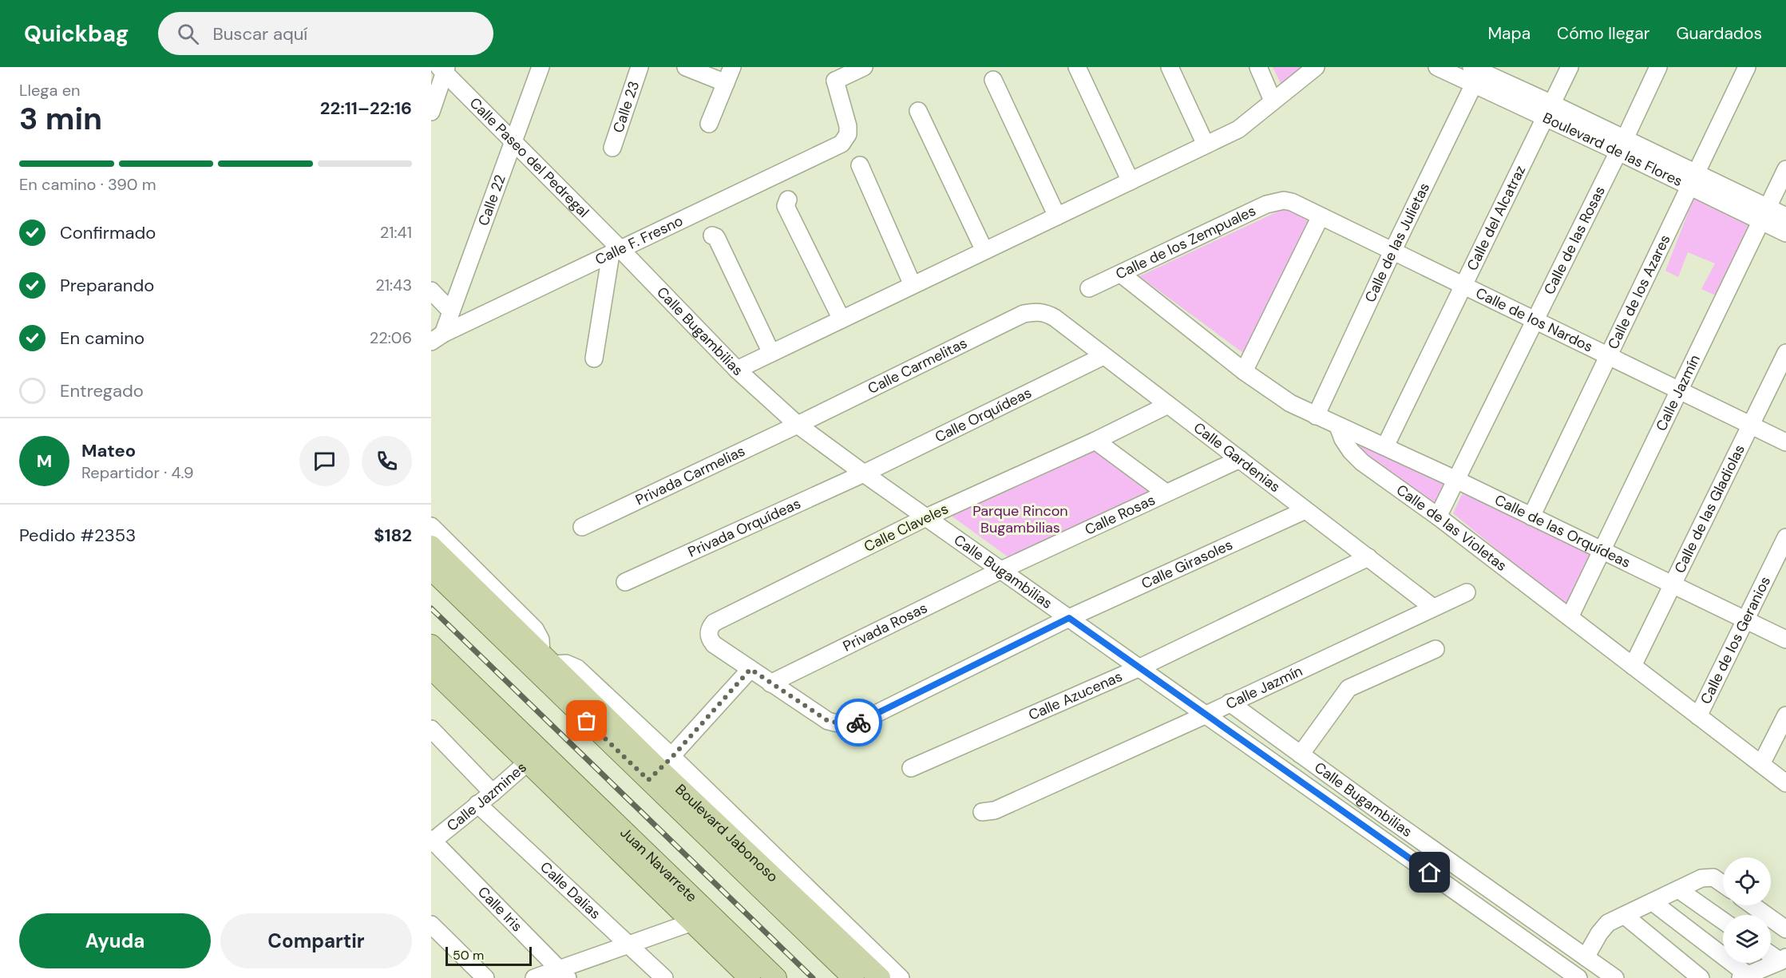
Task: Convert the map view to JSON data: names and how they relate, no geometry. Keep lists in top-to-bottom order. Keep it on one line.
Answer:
{"streets":{"main road":["Boulevard Jabonoso","Juan Navarrete"],"street":["Calle 23","Boulevard de las Flores","Calle Paseo del Pedregal","Calle 22","Calle del Alcatraz","Calle F. Fresno","Calle de las Rosas","Calle de los Zempuales","Calle de las Julietas","Calle de los Azares","Calle de los Nardos","Calle Bugambilias","Calle Carmelitas","Calle Jazmín","Calle Orquídeas","Calle Gardenias","Privada Carmelias","Calle de las Gladiolas","Calle Rosas","Privada Orquídeas","Calle Claveles","Calle de las Violetas","Calle de las Orquídeas","Calle Girasoles","Privada Rosas","Calle de los Geranios","Calle Azucenas","Calle Jazmines","Calle Dalias","Calle Iris"]},"crossings":[["Boulevard de las Flores","Calle del Alcatraz"],["Boulevard de las Flores","Calle de las Rosas"],["Boulevard de las Flores","Calle de las Julietas"],["Boulevard de las Flores","Calle de los Azares"],["Boulevard de las Flores","Calle Jazmín"],["Calle Paseo del Pedregal","Calle 22"],["Calle Paseo del Pedregal","Calle F. Fresno"],["Calle Paseo del Pedregal","Calle Bugambilias"],["Calle 22","Calle F. Fresno"],["Calle del Alcatraz","Calle de los Nardos"],["Calle del Alcatraz","Calle de las Orquídeas"],["Calle F. Fresno","Calle Bugambilias"],["Calle de las Rosas","Calle de los Nardos"],["Calle de las Rosas","Calle de las Violetas"],["Calle de las Rosas","Calle de las Orquídeas"],["Calle de los Zempuales","Calle de los Nardos"],["Calle de las Julietas","Calle de los Nardos"],["Calle de los Azares","Calle de los Nardos"],["Calle de los Azares","Calle de las Orquídeas"],["Calle de los Nardos","Calle Jazmín"],["Calle de los Nardos","Calle de las Gladiolas"],["Calle Bugambilias","Calle Carmelitas"],["Calle Bugambilias","Calle Jazmín"],["Calle Bugambilias","Calle Orquídeas"],["Calle Bugambilias","Privada Carmelias"],["Calle Bugambilias","Calle Rosas"],["Calle Bugambilias","Privada Orquídeas"],["Calle Bugambilias","Calle Claveles"],["Calle Bugambilias","Calle Girasoles"],["Calle Bugambilias","Privada Rosas"],["Calle Bugambilias","Calle Azucenas"],["Calle Carmelitas","Calle Gardenias"],["Calle Carmelitas","Privada Carmelias"],["Calle Jazmín","Calle Gardenias"],["Calle Jazmín","Calle de las Violetas"],["Calle Jazmín","Calle de las Orquídeas"],["Calle Orquídeas","Calle Gardenias"],["Calle Orquídeas","Privada Orquídeas"],["Calle Gardenias","Calle Rosas"],["Calle Gardenias","Calle Claveles"],["Calle Gardenias","Calle Girasoles"],["Calle Gardenias","Calle Azucenas"],["Calle de las Gladiolas","Calle de las Violetas"],["Calle de las Gladiolas","Calle de las Orquídeas"],["Calle Rosas","Privada Rosas"],["Calle de las Violetas","Calle de las Orquídeas"],["Calle de las Violetas","Calle de los Geranios"],["Calle de las Orquídeas","Calle de los Geranios"],["Calle Girasoles","Privada Rosas"],["Calle Jazmines","Juan Navarrete"],["Calle Jazmines","Calle Dalias"],["Calle Jazmines","Calle Iris"]],"parks":["Parque Rincon Bugambilias"],"scale_bar":"50 m","page":{"header":"Quickbag","search":"Buscar aquí","nav":["Mapa","Cómo llegar","Guardados"],"heading":["3 min","Llega en","22:11–22:16"],"panel":["Mateo","Repartidor · 4.9","Pedido #2353","$182"],"bar":"En camino · 390 m","list":[["Confirmado","21:41"],["Preparando","21:43"],["En camino","22:06"],"Entregado"],"round":"M","buttons":["Ayuda","Compartir"],"scale":"50 m"}}
